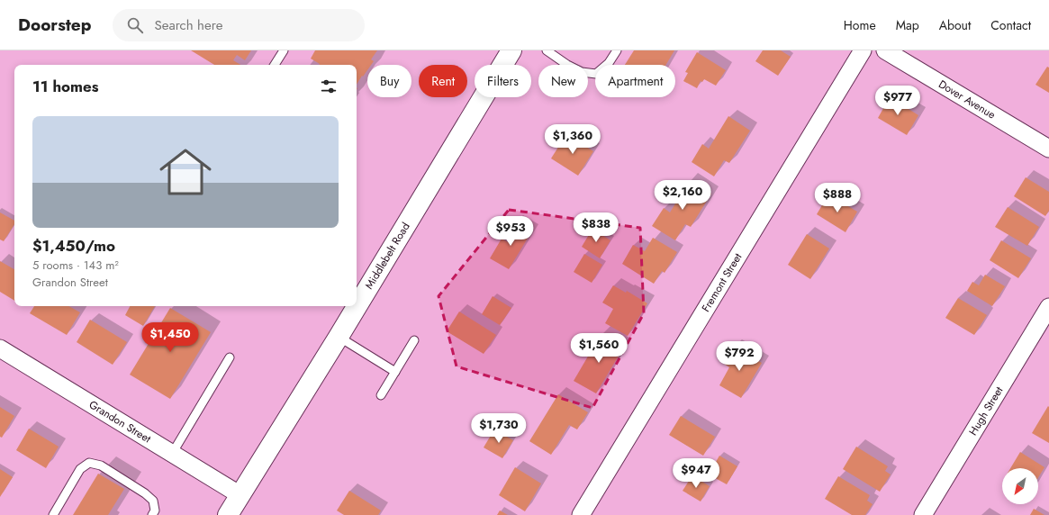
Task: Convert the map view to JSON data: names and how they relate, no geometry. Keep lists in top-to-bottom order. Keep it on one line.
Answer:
{"streets":{"main road":["Middlebelt Road"],"street":["Dover Avenue","Fremont Street","Hugh Street","Grandon Street"]},"crossings":[["Middlebelt Road","Grandon Street"]],"north":"bottom left","page":{"header":"Doorstep","search":"Search here","nav":["Home","Map","About","Contact"],"chip":["Buy","Rent","Filters","New","Apartment"],"heading":"11 homes","price":["$977","$1,360","$2,160","$888","$838","$953","$1,450","$1,560","$792","$1,730","$947"],"list":[{"name":"$1,450/mo","note":"5 rooms · 143 m² · Grandon Street"}]}}
